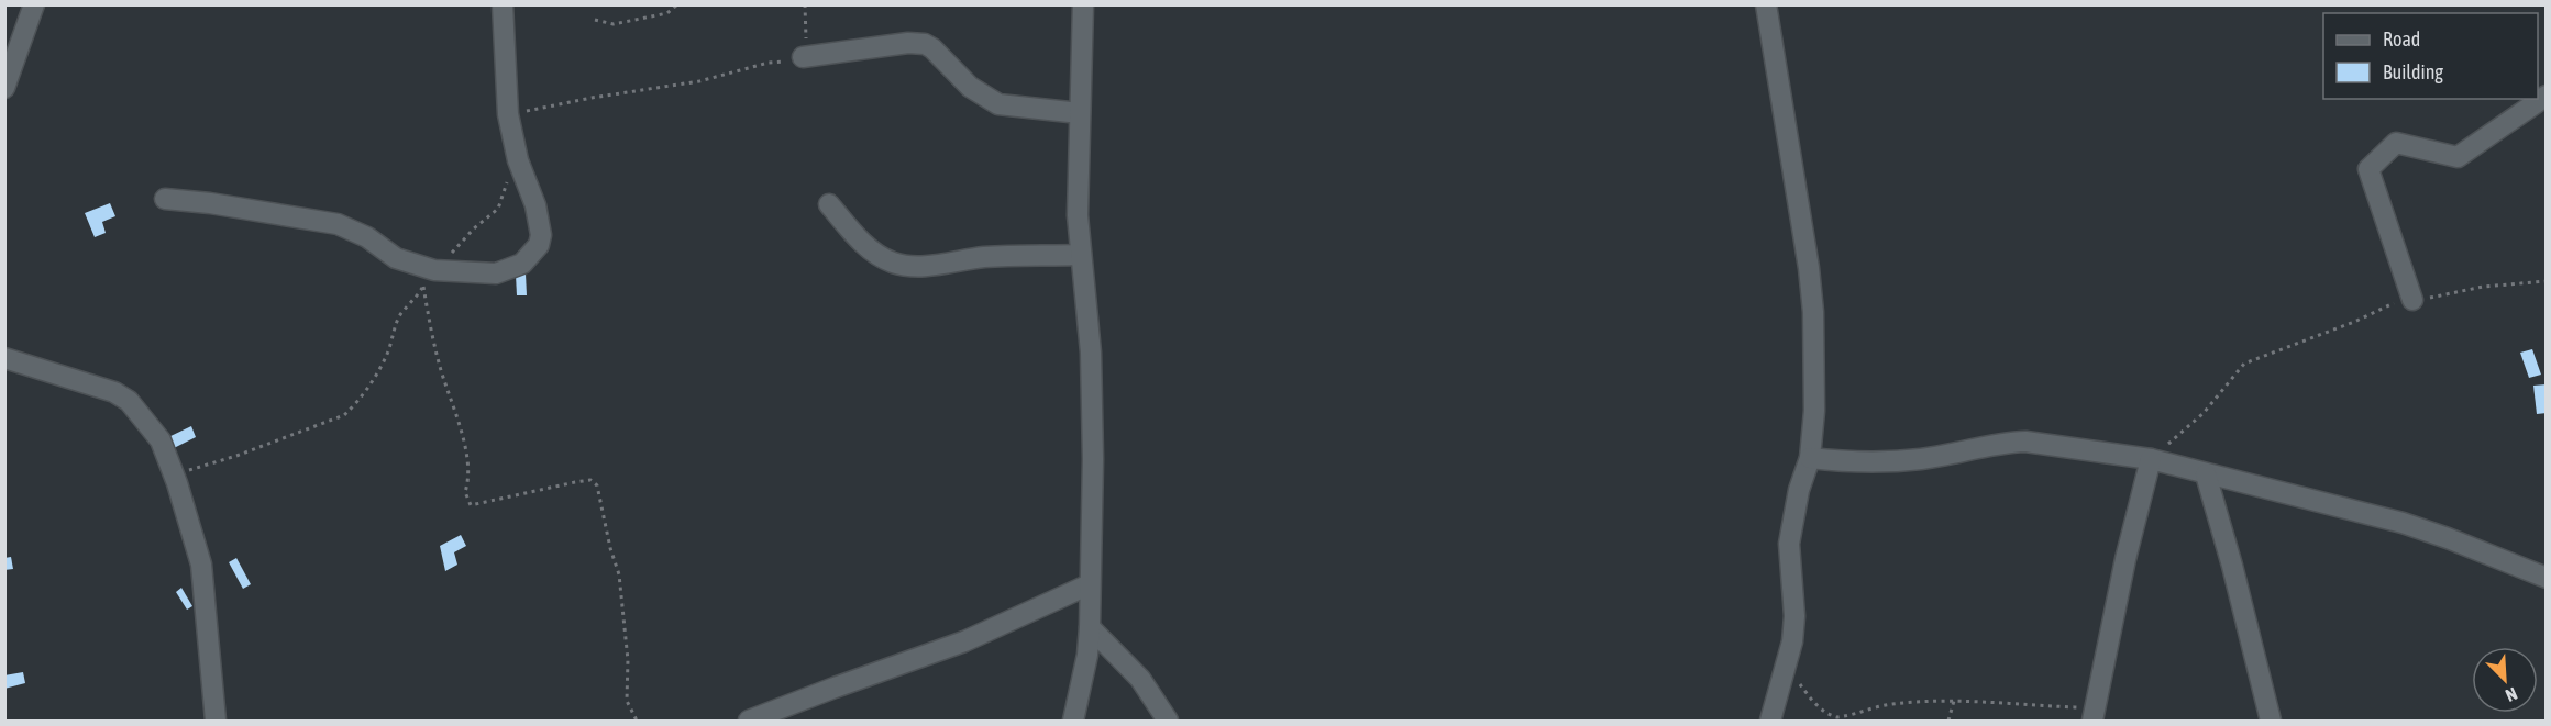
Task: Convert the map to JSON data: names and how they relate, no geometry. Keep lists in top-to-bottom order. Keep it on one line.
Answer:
{"legend":["Road","Building"],"north":"bottom right"}
